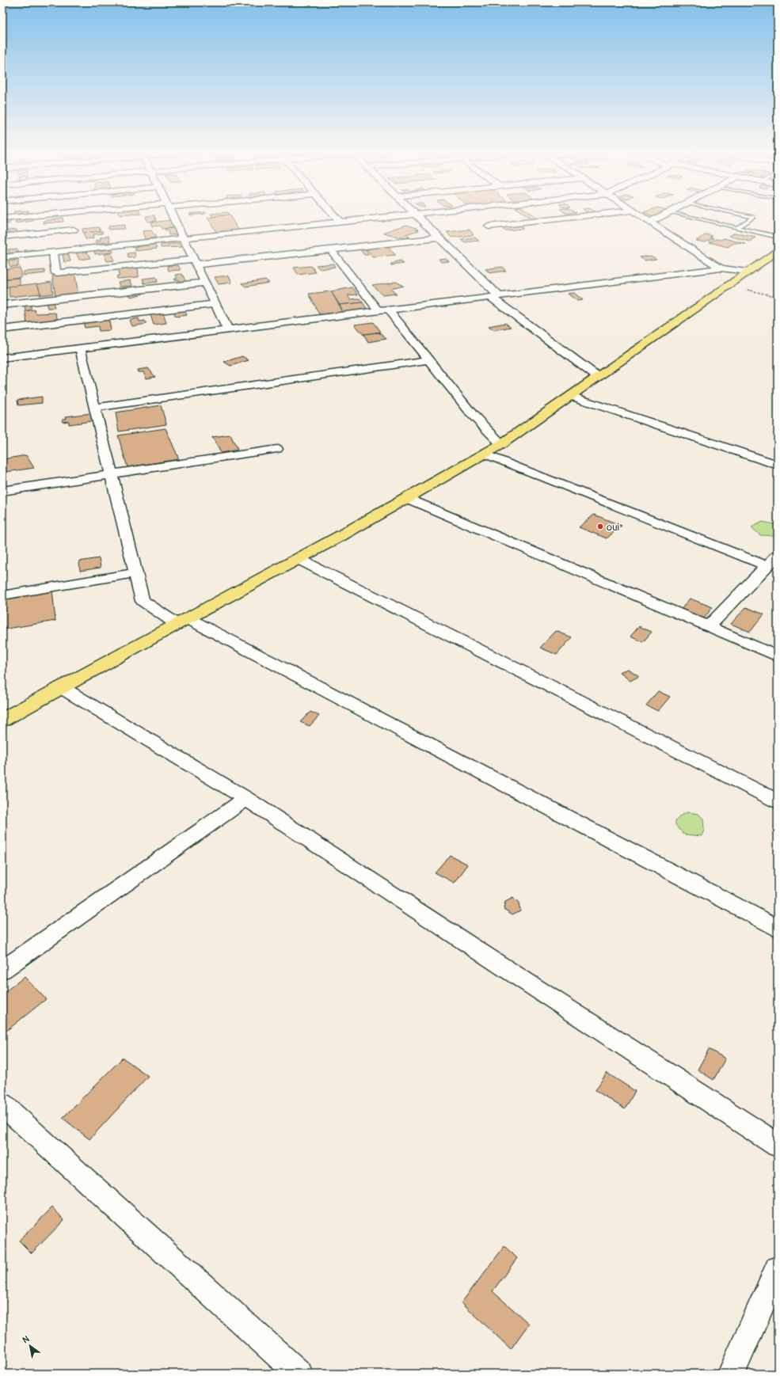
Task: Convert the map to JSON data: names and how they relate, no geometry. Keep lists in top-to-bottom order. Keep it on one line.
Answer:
{"places":["oui"],"north":"top left"}
